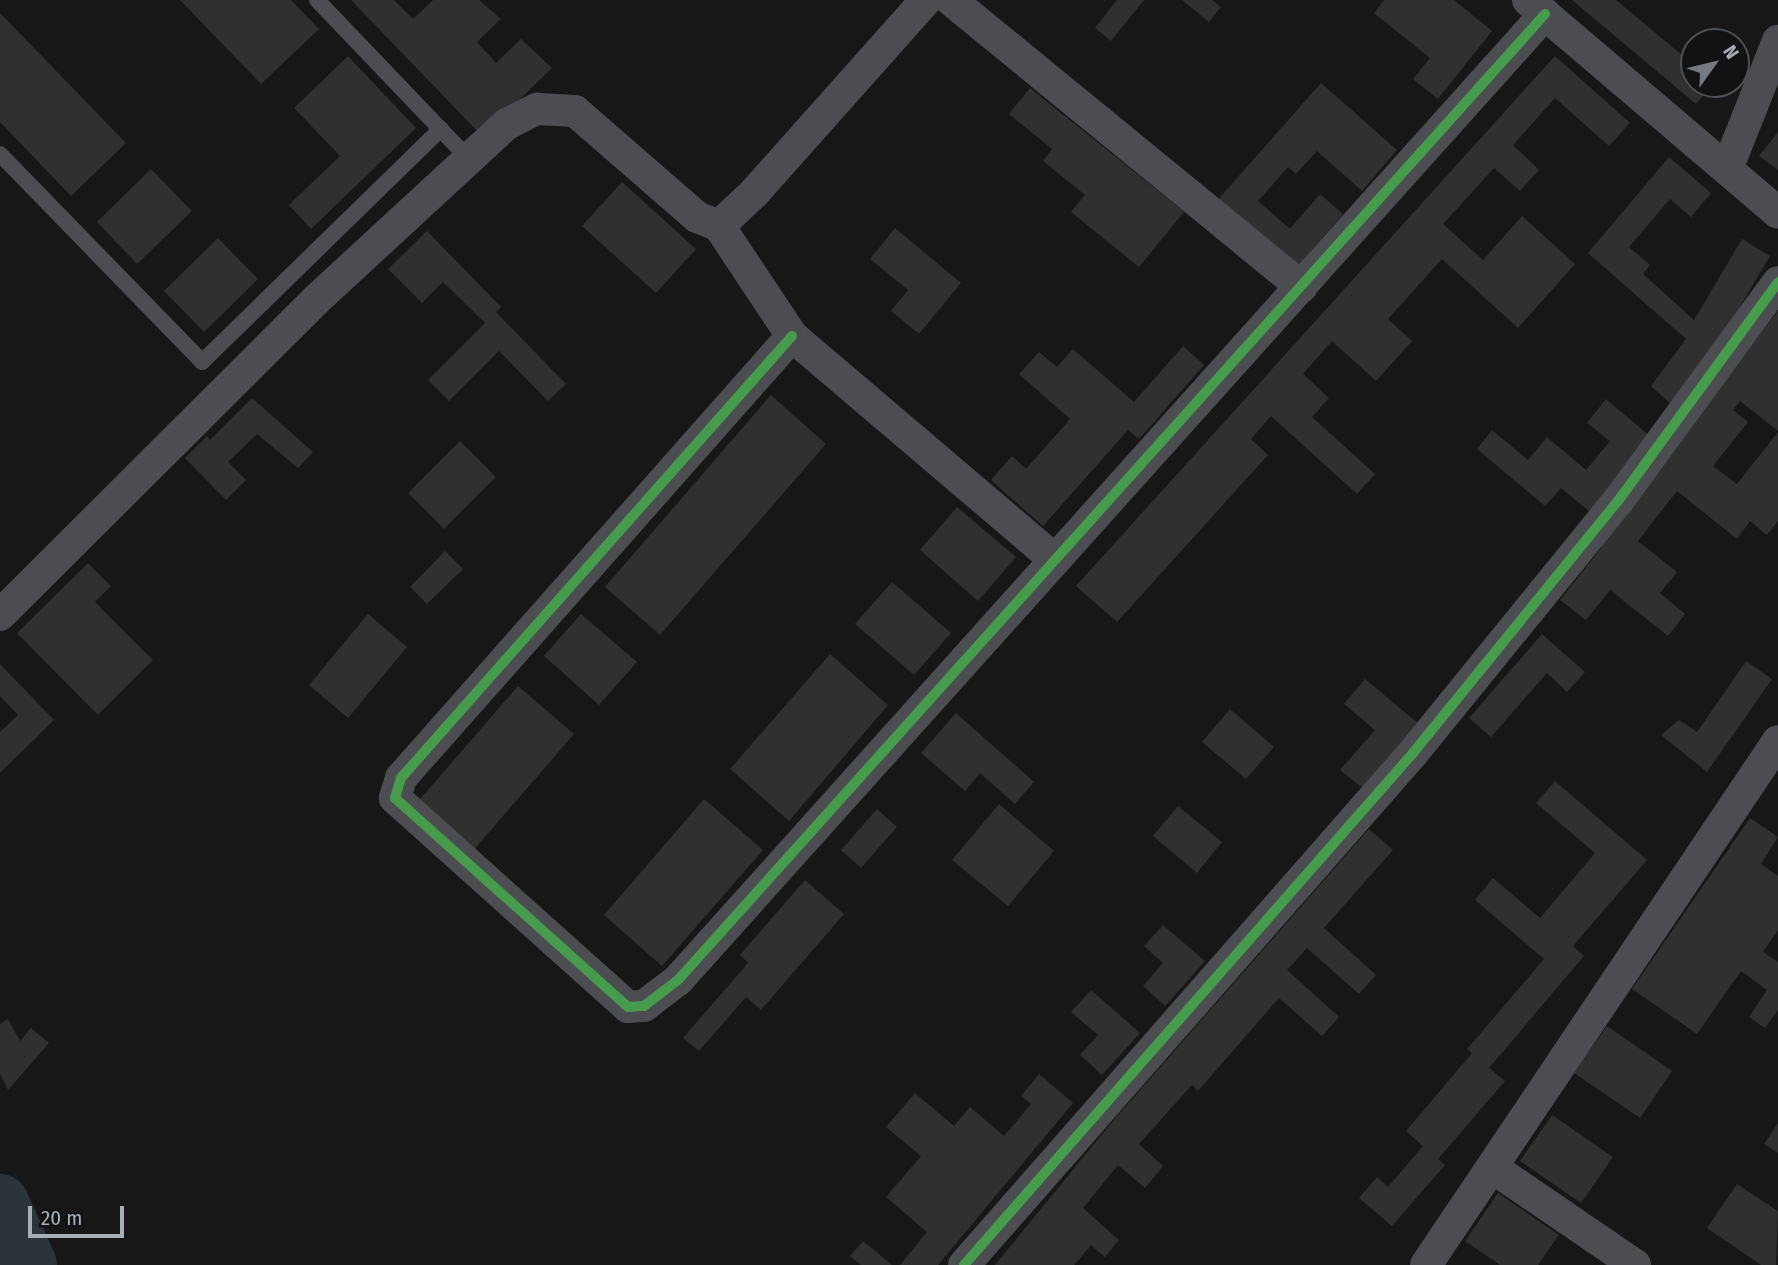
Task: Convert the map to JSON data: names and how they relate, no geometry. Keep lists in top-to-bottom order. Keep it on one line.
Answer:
{"scale_bar":"20 m","north":"top right"}
